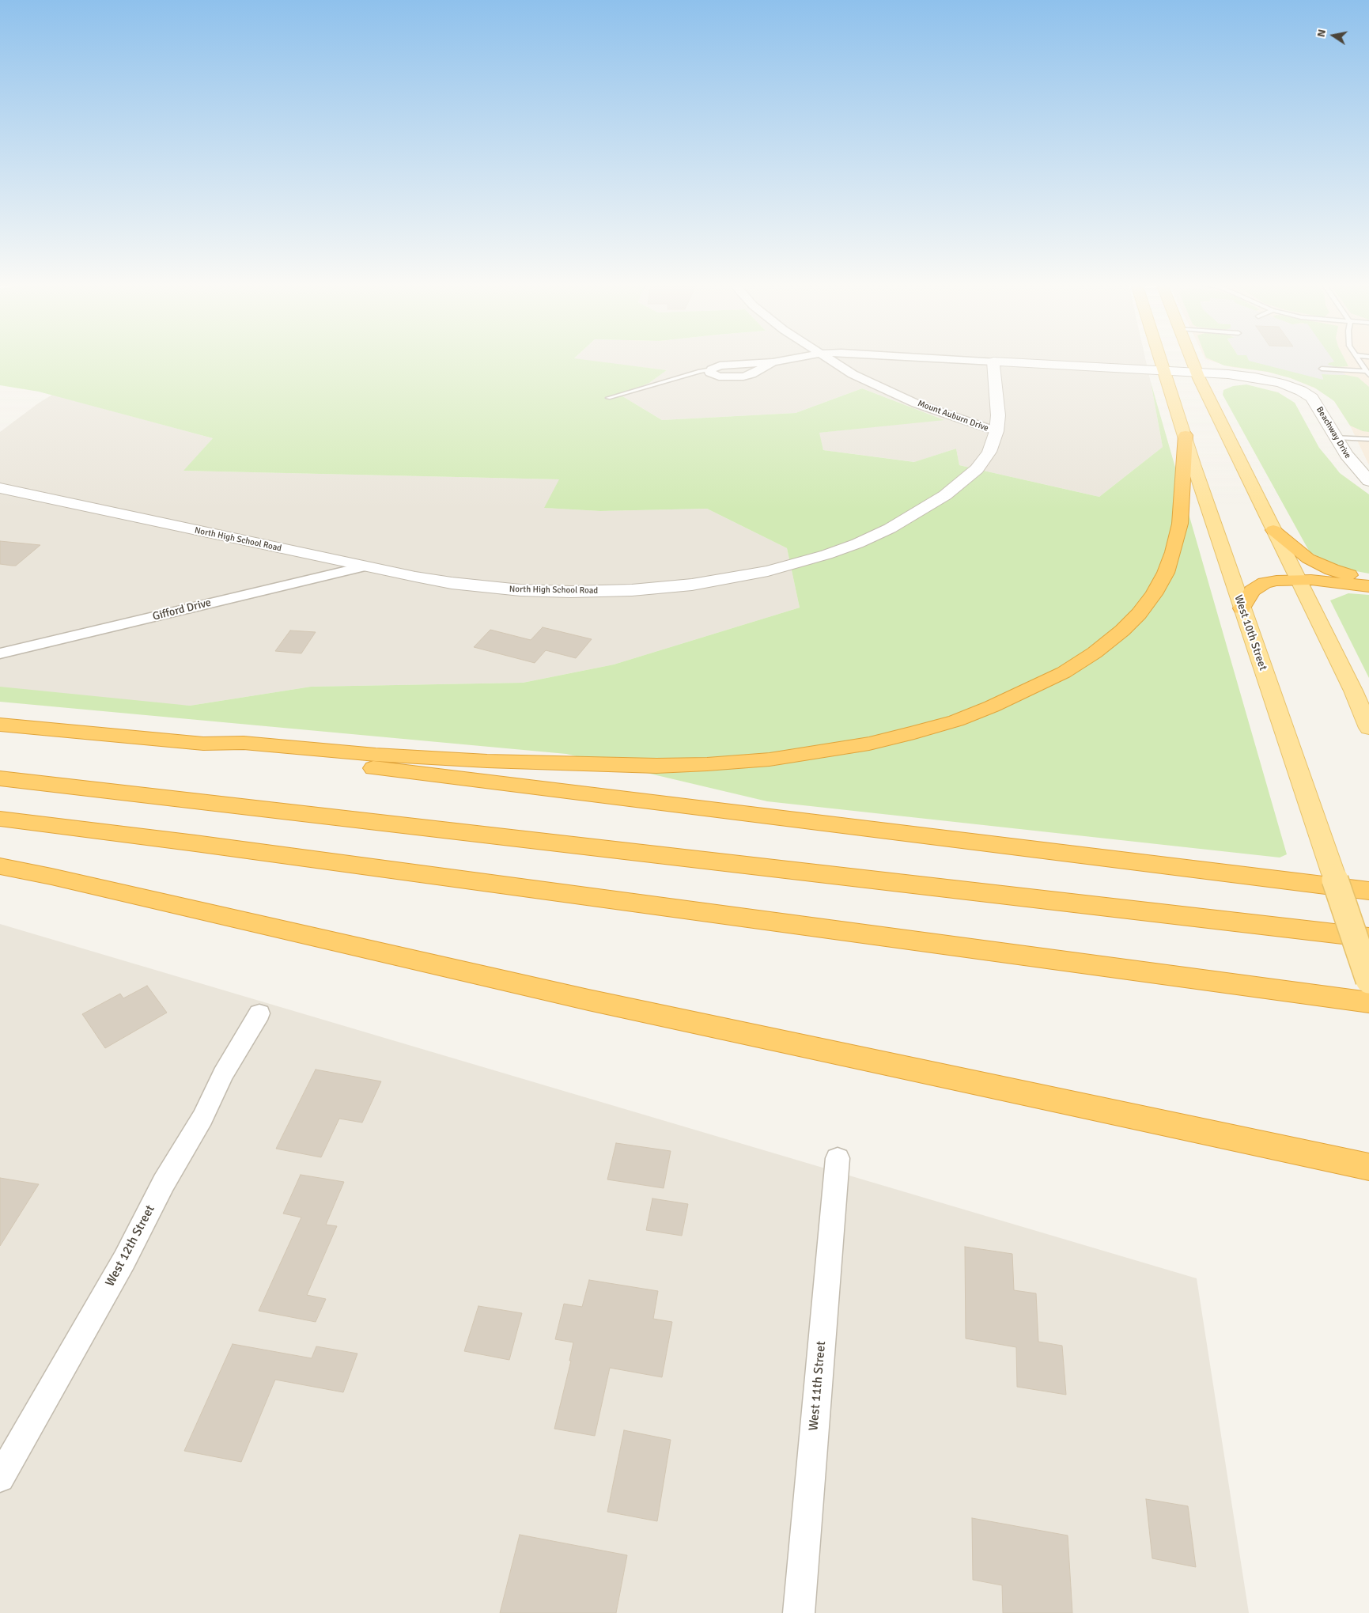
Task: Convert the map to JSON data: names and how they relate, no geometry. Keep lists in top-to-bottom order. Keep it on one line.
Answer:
{"streets":{"main road":["West 10th Street"],"street":["Mount Auburn Drive","Beachway Drive","North High School Road","Gifford Drive","West 12th Street","West 11th Street"]},"crossings":[["Mount Auburn Drive","North High School Road"],["Beachway Drive","North High School Road"],["Beachway Drive","West 10th Street"],["North High School Road","Gifford Drive"]],"north":"left"}
